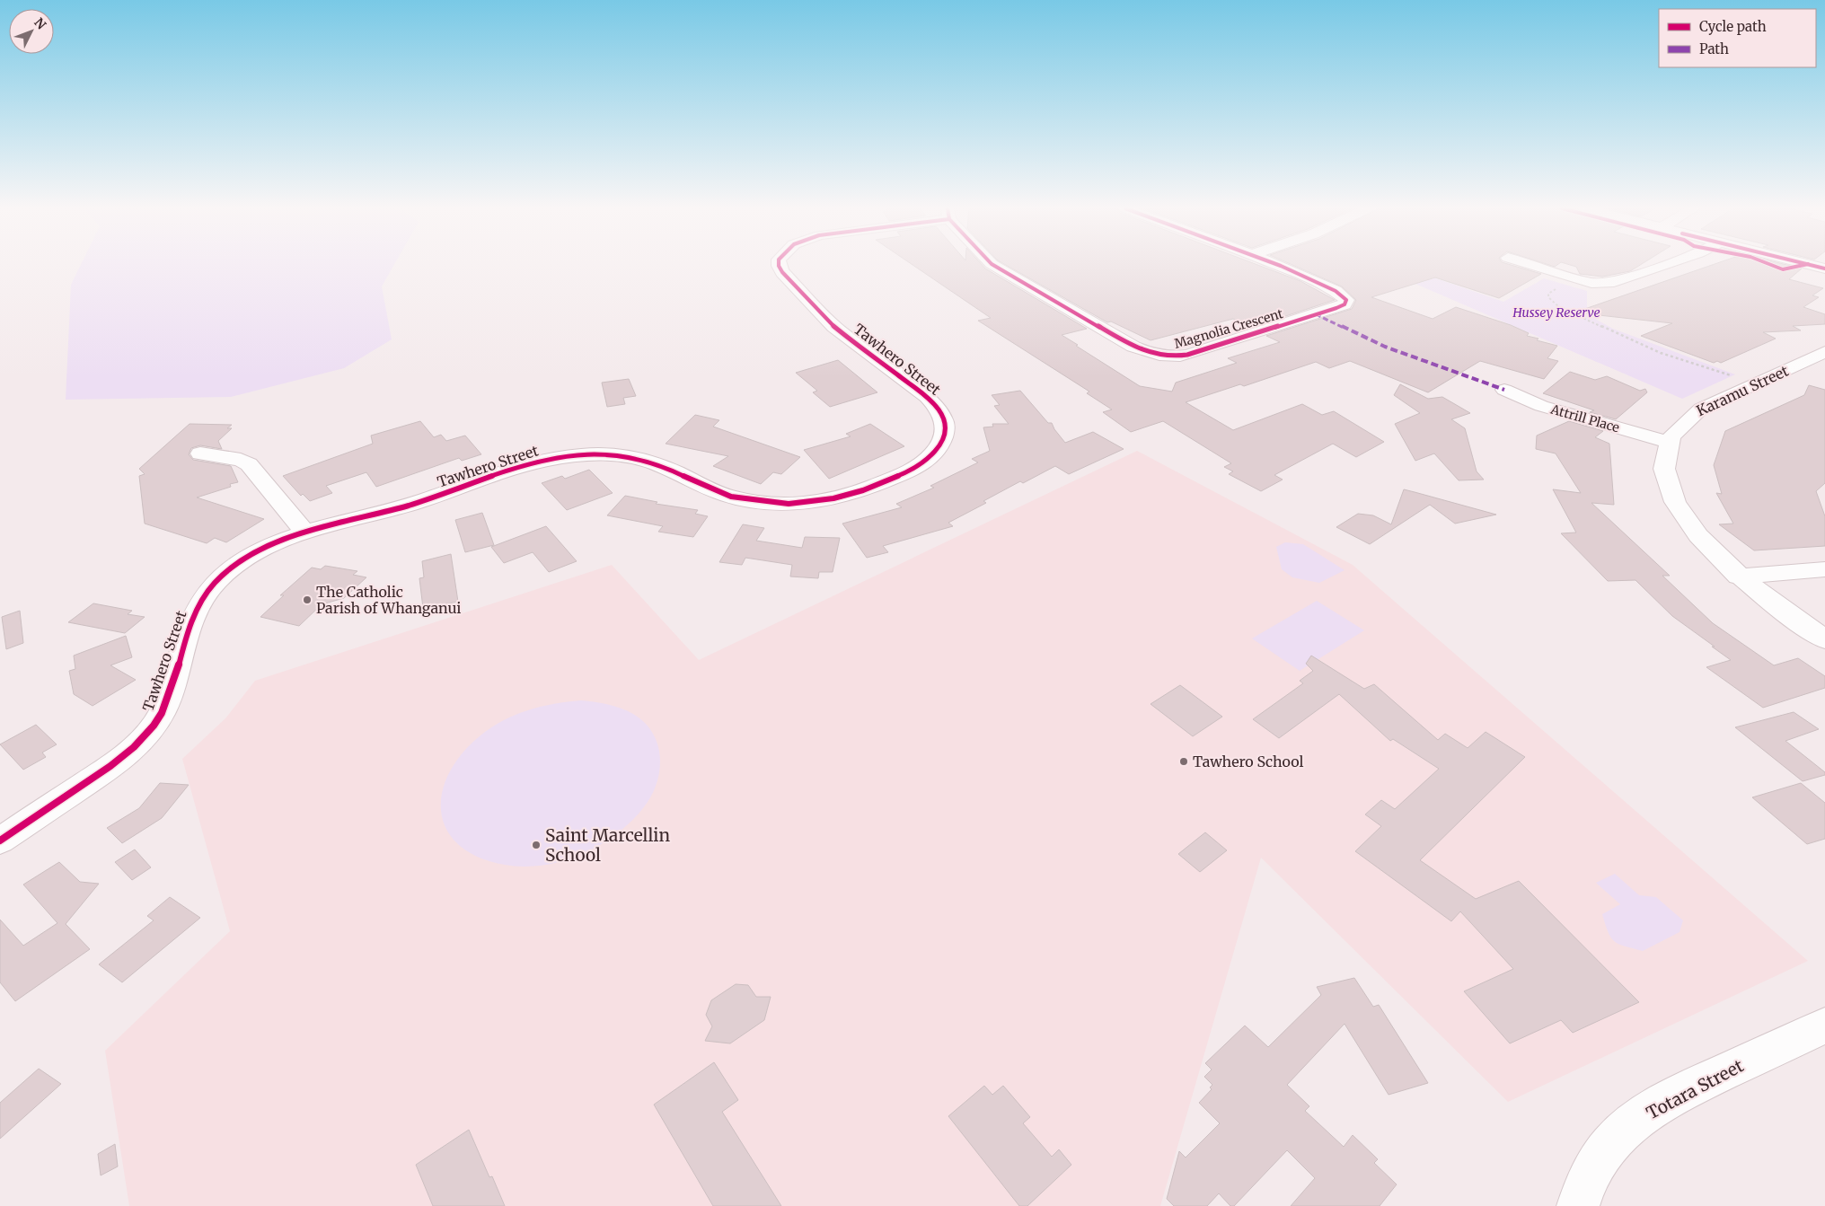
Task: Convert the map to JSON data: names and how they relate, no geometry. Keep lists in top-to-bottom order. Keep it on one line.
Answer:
{"streets":{"street":["Magnolia Crescent","Tawhero Street","Karamu Street","Attrill Place","Totara Street"]},"crossings":[["Karamu Street","Attrill Place"]],"parks":["Hussey Reserve"],"places":["The Catholic Parish of Whanganui","Tawhero School","Saint Marcellin School"],"legend":["Cycle path","Path"],"north":"top right"}
